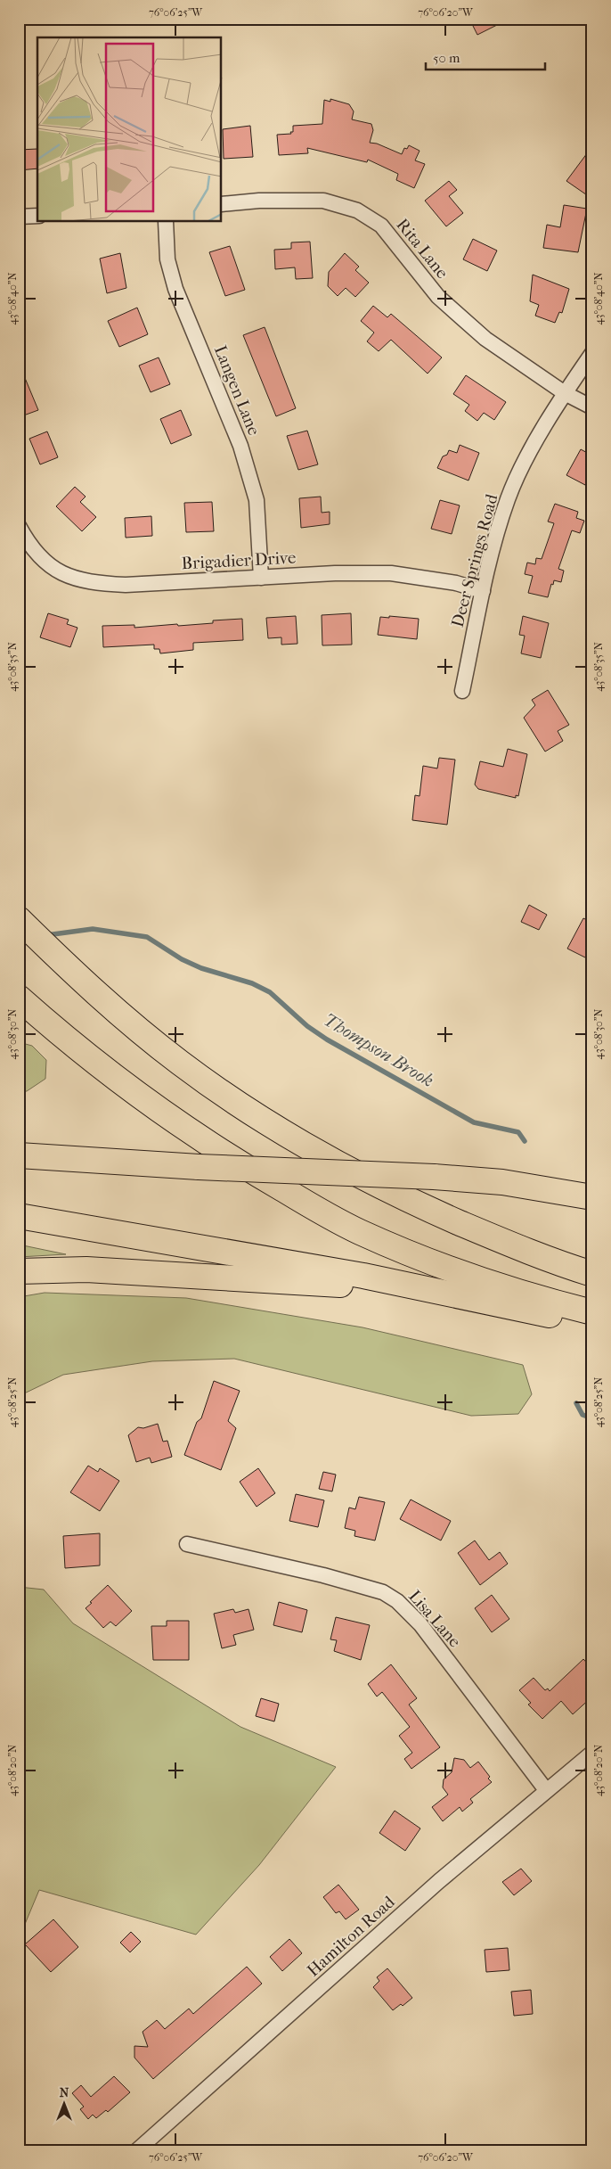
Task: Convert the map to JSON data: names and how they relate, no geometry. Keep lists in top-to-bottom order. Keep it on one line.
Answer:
{"streets":{"street":["Rita Lane","Langen Lane","Brigadier Drive","Deer Springs Road","Lisa Lane","Hamilton Road"]},"crossings":[["Rita Lane","Deer Springs Road"],["Langen Lane","Brigadier Drive"],["Brigadier Drive","Deer Springs Road"],["Lisa Lane","Hamilton Road"]],"water":["Thompson Brook"],"scale_bar":"50 m","north":"top","coordinates":["76°06'25\"W","76°06'20\"W","43°08'40\"N","43°08'35\"N","43°08'30\"N","43°08'25\"N","43°08'20\"N"]}
